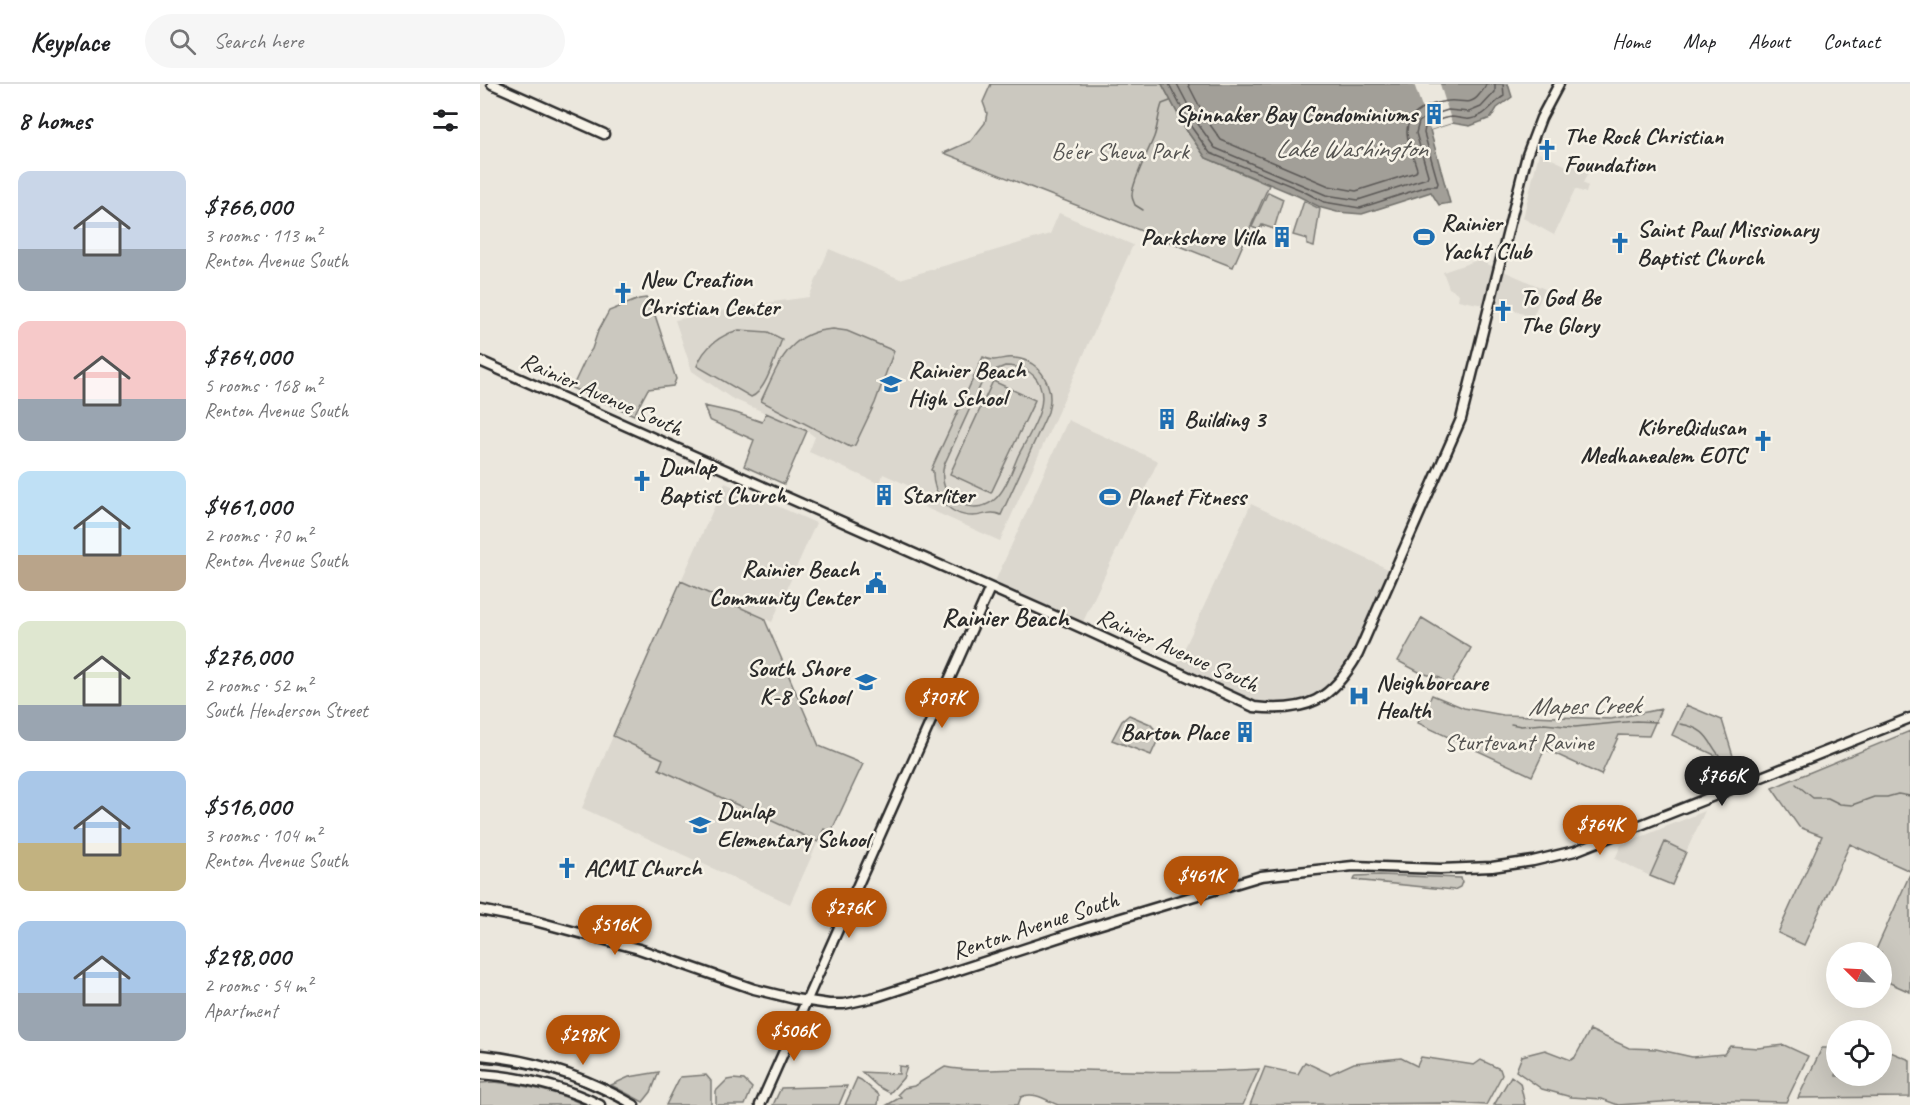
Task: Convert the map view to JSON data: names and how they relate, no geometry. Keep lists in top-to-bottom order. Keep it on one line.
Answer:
{"streets":{"main road":["Rainier Avenue South","Renton Avenue South"]},"districts":["Rainier Beach"],"water":["Lake Washington","Mapes Creek"],"parks":["Be'er Sheva Park","Sturtevant Ravine"],"places":{"building":["Spinnaker Bay Condominiums","Parkshore Villa","Building 3","Starliter","Barton Place"],"church":["The Rock Christian Foundation","Saint Paul Missionary Baptist Church","New Creation Christian Center","To God Be The Glory","KibreQidusan Medhanealem EOTC","Dunlap Baptist Church","ACMI Church"],"sports":["Rainier Yacht Club","Planet Fitness"],"school or university":["Rainier Beach High School","South Shore K-8 School","Dunlap Elementary School"],"public building":["Rainier Beach Community Center"],"hospital":["Neighborcare Health"]},"north":"top left","page":{"header":"Keyplace","search":"Search here","nav":["Home","Map","About","Contact"],"heading":"8 homes","list":[{"name":"$766,000","note":"3 rooms · 113 m² · Renton Avenue South"},{"name":"$764,000","note":"5 rooms · 168 m² · Renton Avenue South"},{"name":"$461,000","note":"2 rooms · 70 m² · Renton Avenue South"},{"name":"$276,000","note":"2 rooms · 52 m² · South Henderson Street"},{"name":"$516,000","note":"3 rooms · 104 m² · Renton Avenue South"},{"name":"$298,000","note":"2 rooms · 54 m² · Apartment"}],"price":["$707K","$766K","$764K","$461K","$276K","$516K","$506K","$298K"]}}
